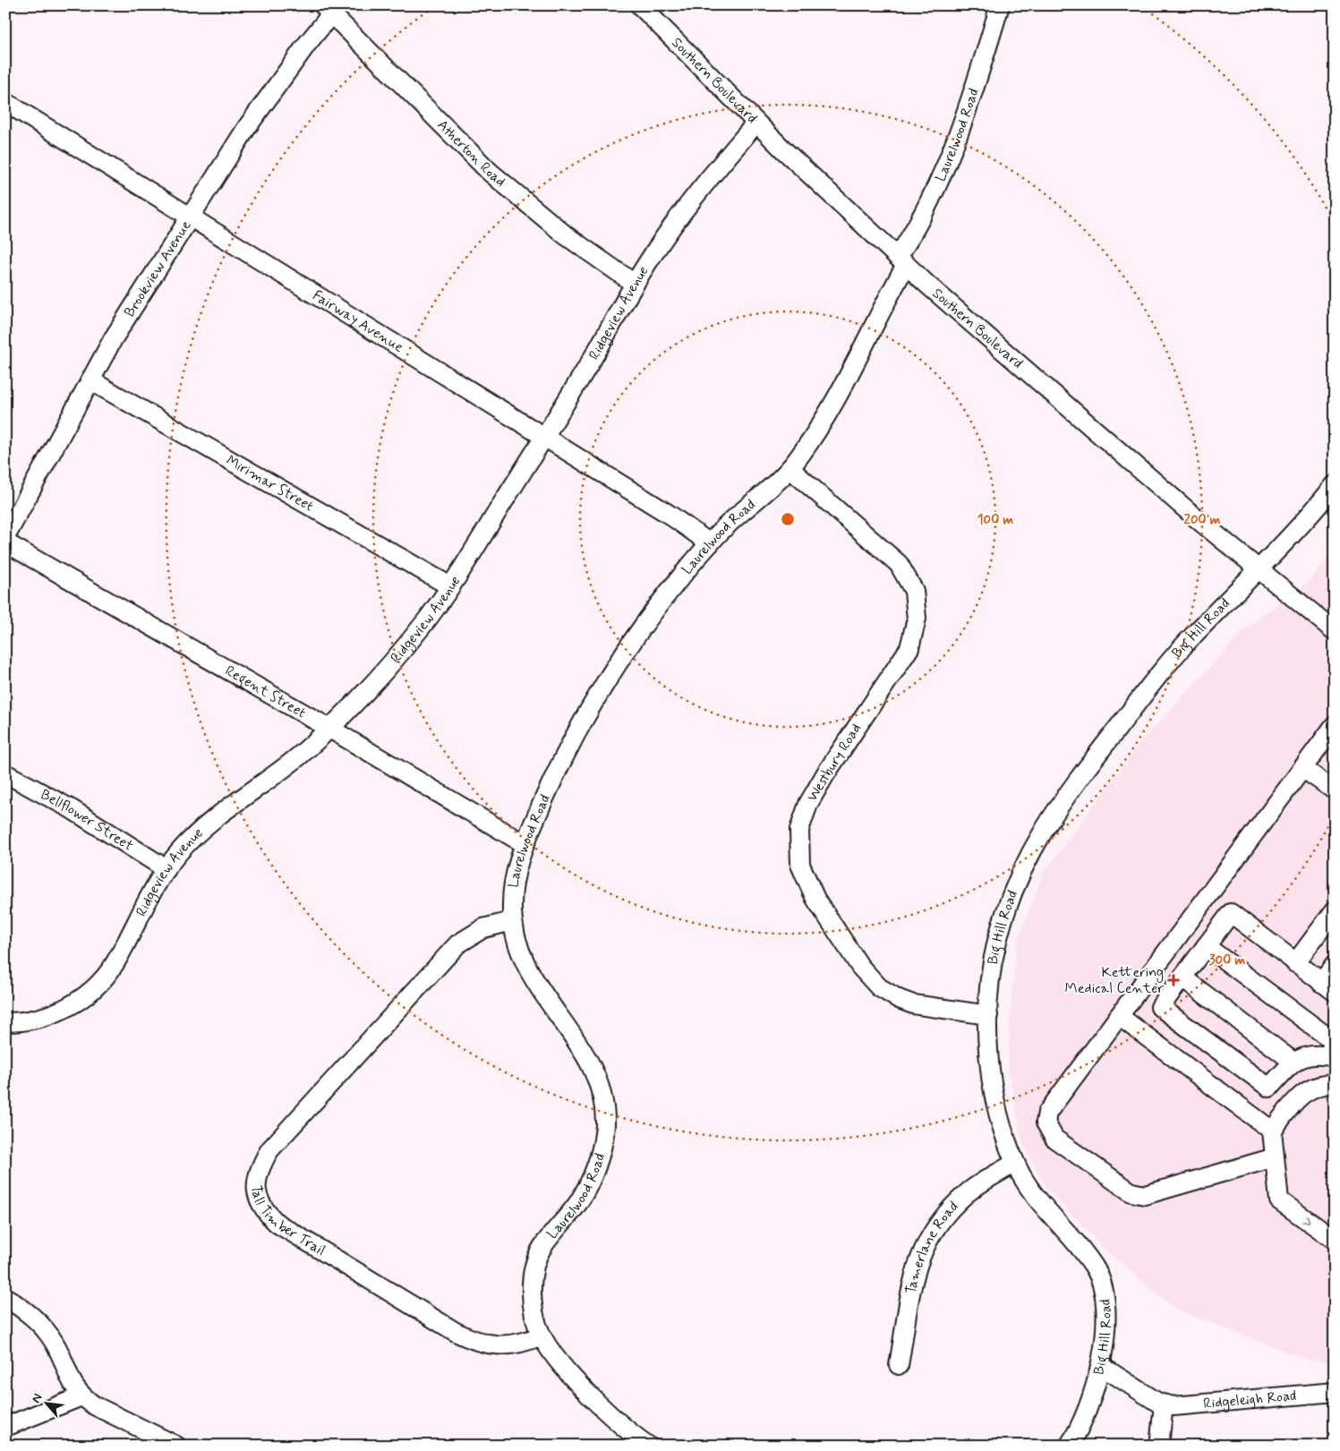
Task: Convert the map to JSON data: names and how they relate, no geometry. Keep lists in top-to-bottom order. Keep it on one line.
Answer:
{"streets":{"street":["Southern Boulevard","Laurelwood Road","Atherton Road","Brookview Avenue","Ridgeview Avenue","Fairway Avenue","Mirimar Street","Big Hill Road","Regent Street","Westbury Road","Bellflower Street","Tall Timber Trail","Tamerlane Road","Ridgeleigh Road"]},"crossings":[["Southern Boulevard","Laurelwood Road"],["Southern Boulevard","Ridgeview Avenue"],["Southern Boulevard","Big Hill Road"],["Laurelwood Road","Fairway Avenue"],["Laurelwood Road","Regent Street"],["Laurelwood Road","Westbury Road"],["Laurelwood Road","Tall Timber Trail"],["Atherton Road","Brookview Avenue"],["Atherton Road","Ridgeview Avenue"],["Brookview Avenue","Fairway Avenue"],["Brookview Avenue","Mirimar Street"],["Ridgeview Avenue","Fairway Avenue"],["Ridgeview Avenue","Mirimar Street"],["Ridgeview Avenue","Regent Street"],["Ridgeview Avenue","Bellflower Street"],["Big Hill Road","Westbury Road"],["Big Hill Road","Tamerlane Road"]],"places":{"health":["Kettering Medical Center"]},"north":"top left","rings":["100 m","200 m","300 m"]}
